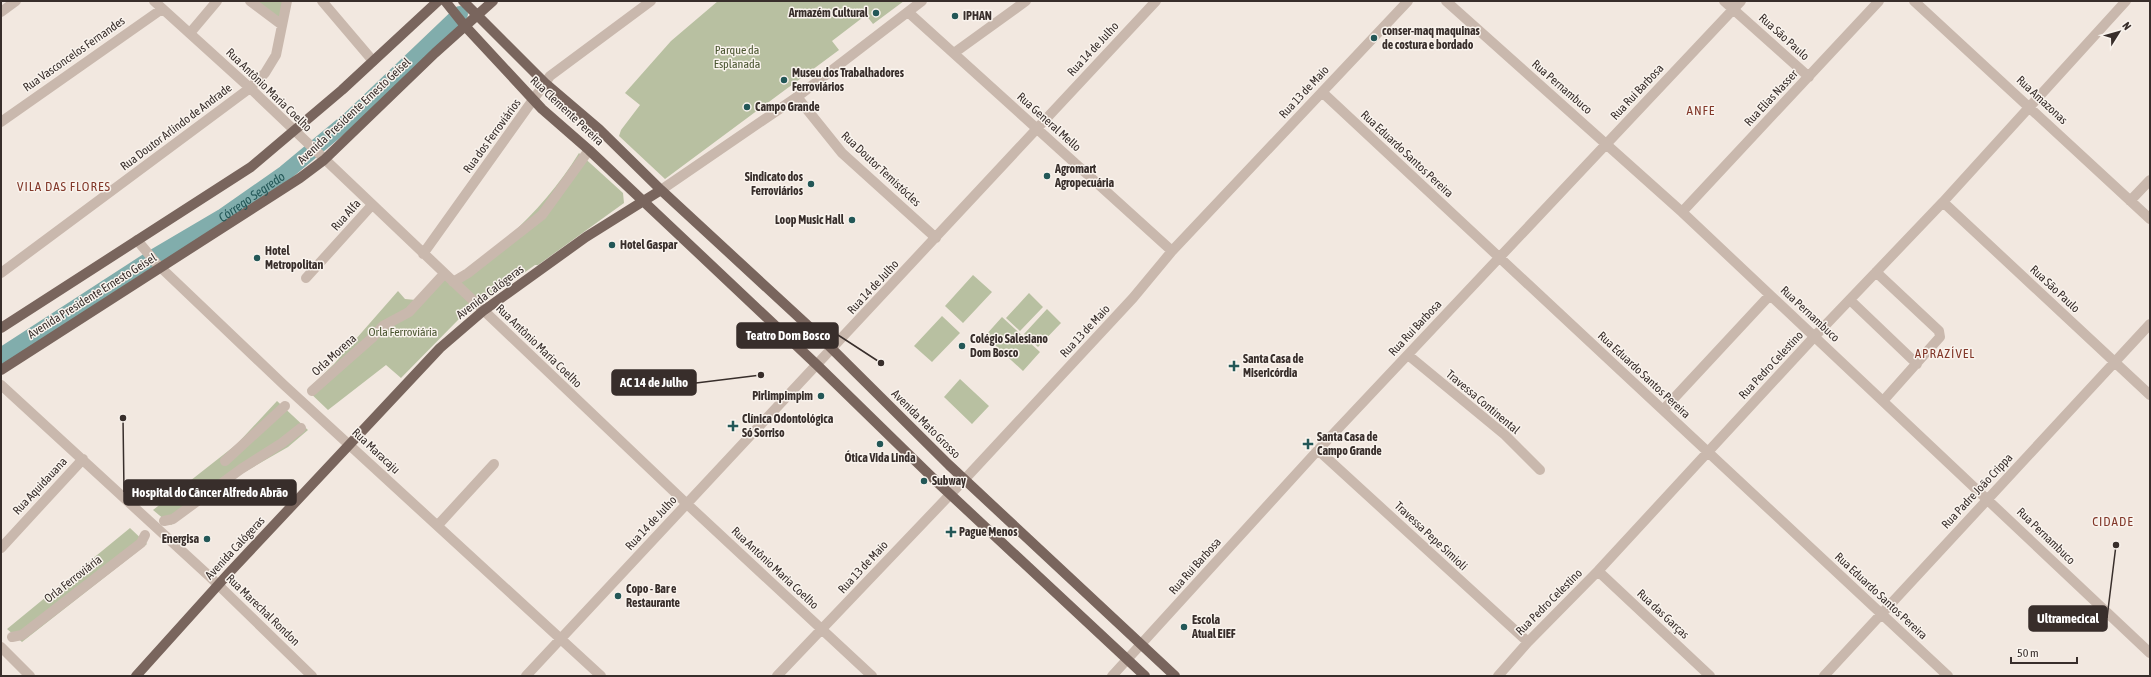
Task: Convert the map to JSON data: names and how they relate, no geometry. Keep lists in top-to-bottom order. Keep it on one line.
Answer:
{"streets":{"main road":["Avenida Presidente Ernesto Geisel","Rua Clemente Pereira","Avenida Calógeras","Avenida Mato Grosso"],"street":["Rua São Paulo","Rua 14 de Julho","Rua Vasconcelos Fernandes","Rua Pernambuco","Rua Antônio Maria Coelho","Rua 13 de Maio","Rua Rui Barbosa","Rua Elias Nasser","Rua Amazonas","Rua General Mello","Rua Doutor Arlindo de Andrade","Rua dos Ferroviários","Rua Eduardo Santos Pereira","Rua Doutor Temistócles","Rua Alfa","Orla Morena","Rua Pedro Celestino","Travessa Continental","Rua Maracaju","Rua Aquidauana","Rua Padre João Crippa","Travessa Pepe Simioli","Orla Ferroviária","Rua Marechal Rondon","Rua das Garças"]},"crossings":[["Rua São Paulo","Rua Rui Barbosa"],["Rua São Paulo","Rua Elias Nasser"],["Rua São Paulo","Rua Pedro Celestino"],["Rua São Paulo","Rua Padre João Crippa"],["Rua 14 de Julho","Rua Antônio Maria Coelho"],["Rua 14 de Julho","Rua General Mello"],["Rua 14 de Julho","Rua Doutor Temistócles"],["Rua 14 de Julho","Avenida Mato Grosso"],["Rua 14 de Julho","Rua Maracaju"],["Rua Vasconcelos Fernandes","Rua Antônio Maria Coelho"],["Rua Pernambuco","Rua Rui Barbosa"],["Rua Pernambuco","Rua Elias Nasser"],["Rua Pernambuco","Rua Pedro Celestino"],["Rua Pernambuco","Rua Padre João Crippa"],["Rua Antônio Maria Coelho","Rua 13 de Maio"],["Rua Antônio Maria Coelho","Avenida Presidente Ernesto Geisel"],["Rua Antônio Maria Coelho","Rua Doutor Arlindo de Andrade"],["Rua Antônio Maria Coelho","Rua dos Ferroviários"],["Rua Antônio Maria Coelho","Rua Alfa"],["Rua Antônio Maria Coelho","Avenida Calógeras"],["Rua Antônio Maria Coelho","Orla Morena"],["Rua 13 de Maio","Rua General Mello"],["Rua 13 de Maio","Rua Eduardo Santos Pereira"],["Rua 13 de Maio","Avenida Mato Grosso"],["Rua Rui Barbosa","Rua Eduardo Santos Pereira"],["Rua Rui Barbosa","Travessa Continental"],["Rua Rui Barbosa","Avenida Mato Grosso"],["Rua Rui Barbosa","Travessa Pepe Simioli"],["Rua Amazonas","Rua Pedro Celestino"],["Avenida Presidente Ernesto Geisel","Rua Clemente Pereira"],["Avenida Presidente Ernesto Geisel","Rua Maracaju"],["Rua Clemente Pereira","Rua dos Ferroviários"],["Rua Clemente Pereira","Avenida Calógeras"],["Rua Clemente Pereira","Avenida Mato Grosso"],["Rua General Mello","Avenida Calógeras"],["Rua Eduardo Santos Pereira","Rua Pedro Celestino"],["Rua Eduardo Santos Pereira","Rua Padre João Crippa"],["Rua Doutor Temistócles","Avenida Calógeras"],["Avenida Calógeras","Avenida Mato Grosso"],["Avenida Calógeras","Rua Maracaju"],["Avenida Calógeras","Rua Marechal Rondon"],["Rua Pedro Celestino","Travessa Pepe Simioli"],["Rua Pedro Celestino","Rua das Garças"],["Rua Aquidauana","Rua Marechal Rondon"]],"districts":["ANFE","VILA DAS FLORES","APRAZÍVEL","CIDADE"],"water":["Córrego Segredo"],"parks":["Parque da Esplanada","Orla Ferroviária"],"places":{"other":["Armazém Cultural","IPHAN","conser-maq maquinas de costura e bordado","Museu dos Trabalhadores Ferroviários","Campo Grande","Agromart Agropecuária","Sindicato dos Ferroviários","Loop Music Hall","Hotel Gaspar","Hotel Metropolitan","Colégio Salesiano Dom Bosco","Teatro Dom Bosco","AC 14 de Julho","Pirlimpimpim","Hospital do Câncer Alfredo Abrão","Ótica Vida Linda","Subway","Energisa","Ultramecical","Copo - Bar e Restaurante","Escola Atual EIEF"],"health":["Santa Casa de Misericórdia","Clínica Odontológica Só Sorriso","Santa Casa de Campo Grande","Pague Menos"]},"scale_bar":"50 m","north":"top right"}
